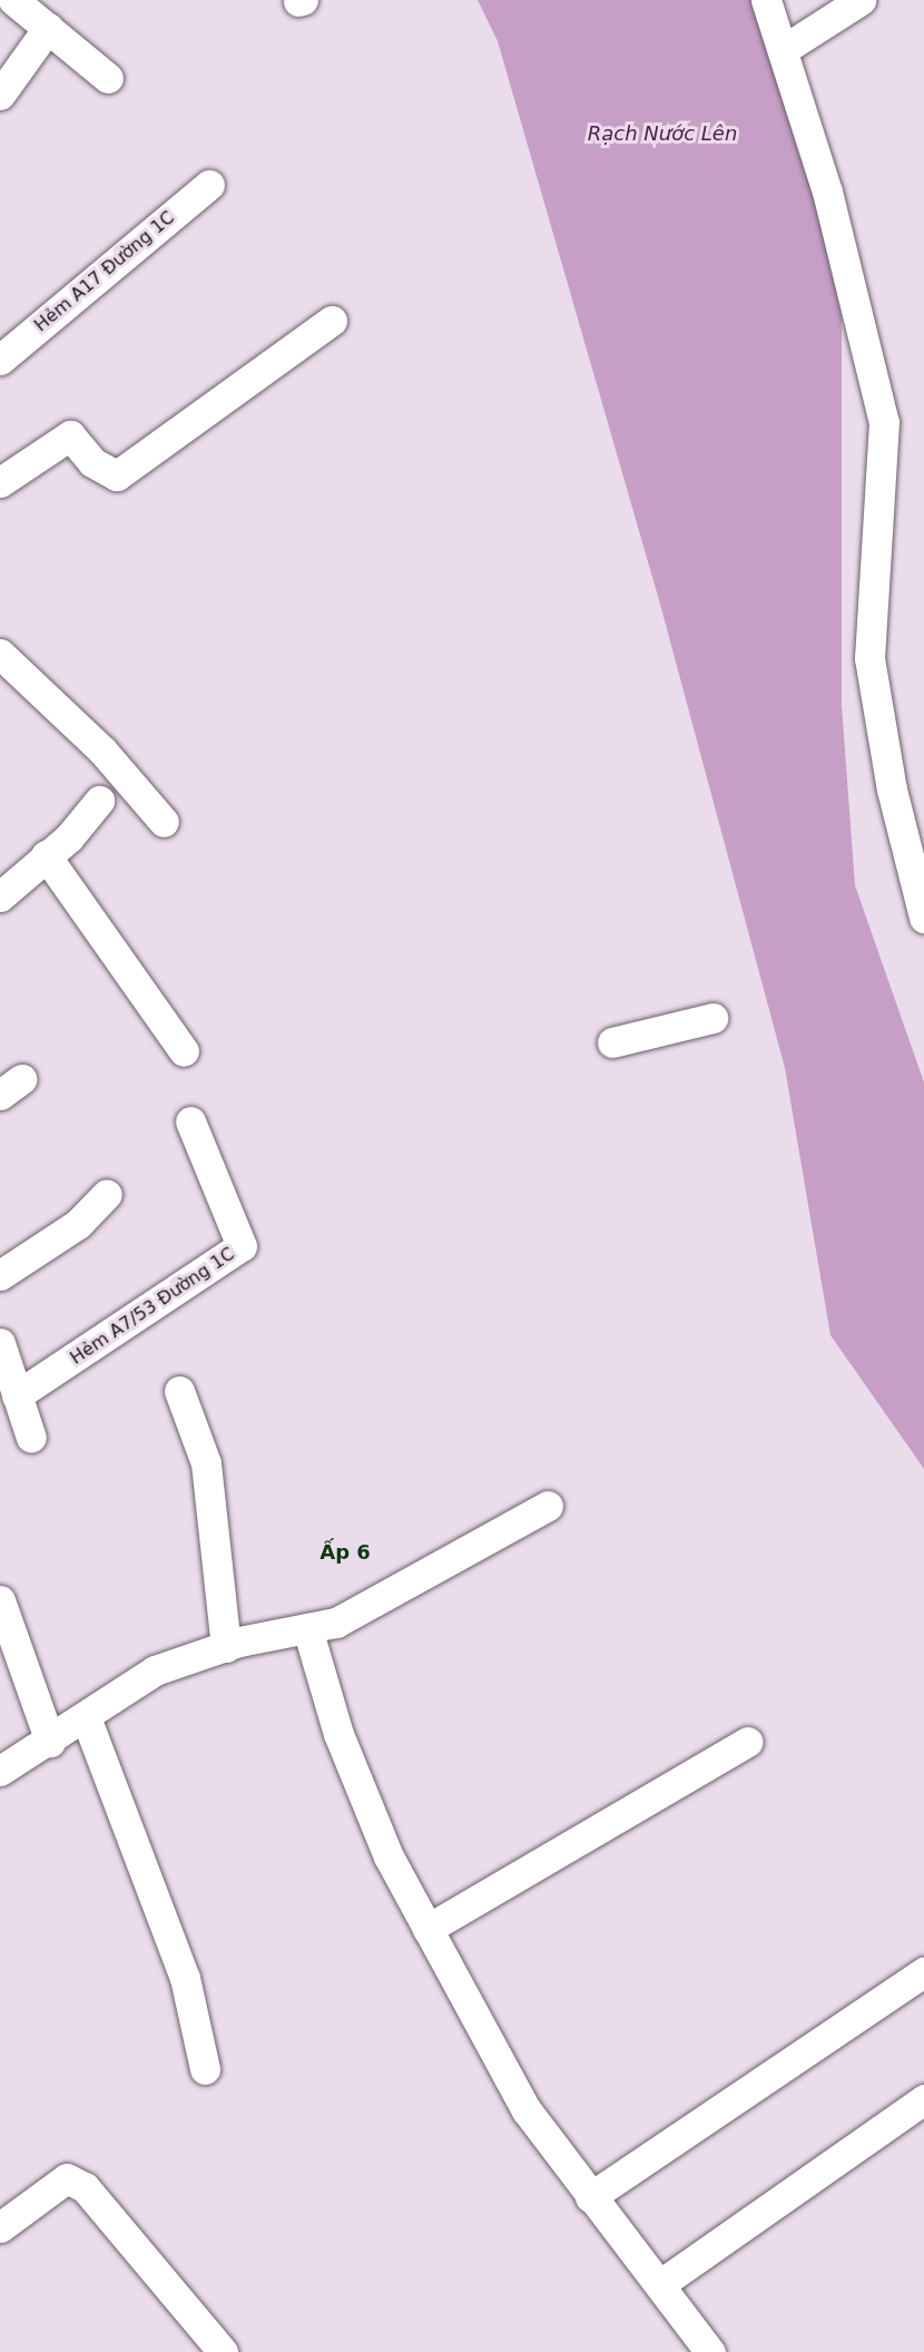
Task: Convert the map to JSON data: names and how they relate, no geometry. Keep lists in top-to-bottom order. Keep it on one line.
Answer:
{"streets":{"street":["Hẻm A17 Đường 1C","Hẻm A7/53 Đường 1C"]},"districts":["Ấp 6"],"water":["Rạch Nước Lên"]}
